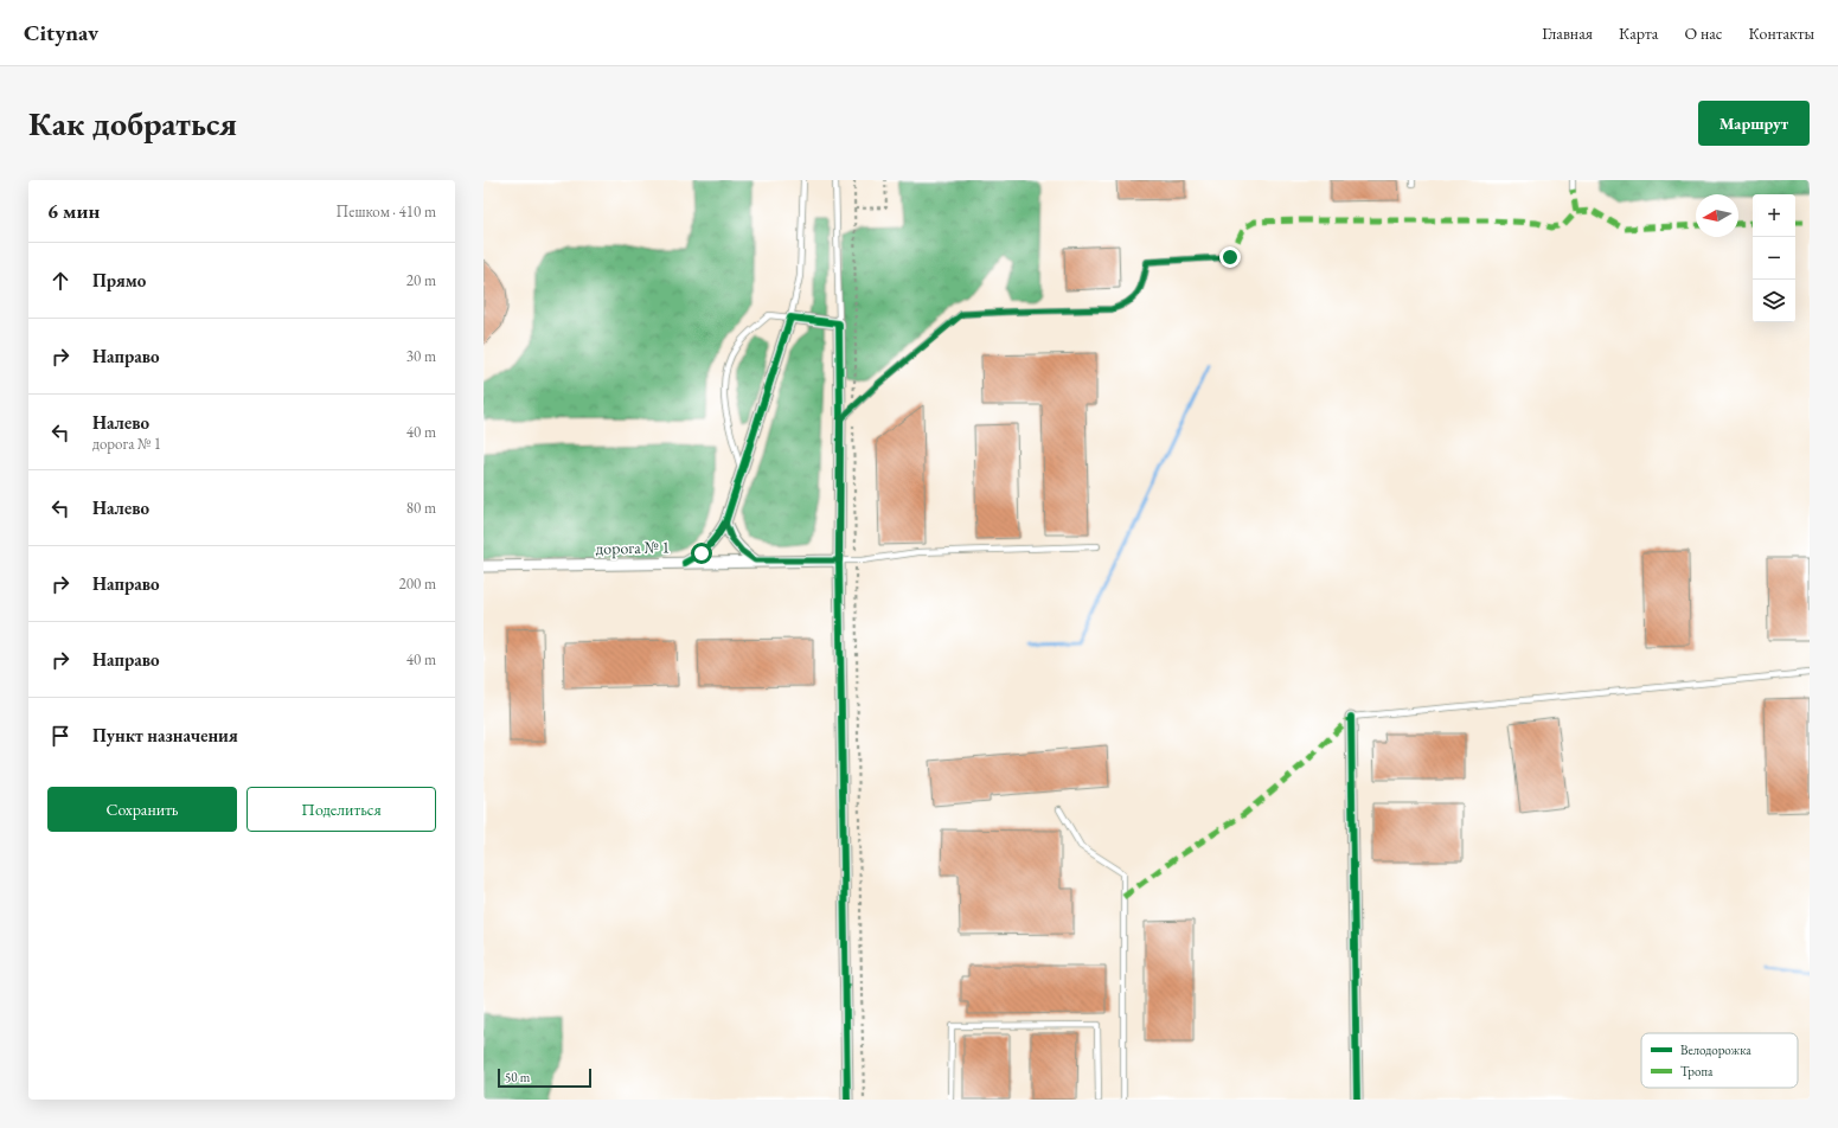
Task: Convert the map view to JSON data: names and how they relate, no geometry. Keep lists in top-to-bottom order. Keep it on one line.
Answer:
{"streets":{"street":["дорога № 1"]},"legend":["Велодорожка","Тропа"],"scale_bar":"50 m","north":"left","page":{"header":"Citynav","nav":["Главная","Карта","О нас","Контакты"],"buttons":["Маршрут",["Сохранить","Поделиться"]],"title":"Как добраться","heading":["6 мин","Пешком · 410 m"],"map_buttons":["+","−"],"list":[["Прямо","20 m"],["Направо","30 m"],["Налево","дорога № 1","40 m"],["Налево","80 m"],["Направо","200 m"],["Направо","40 m"],"Пункт назначения"],"scale":"50 m"}}
